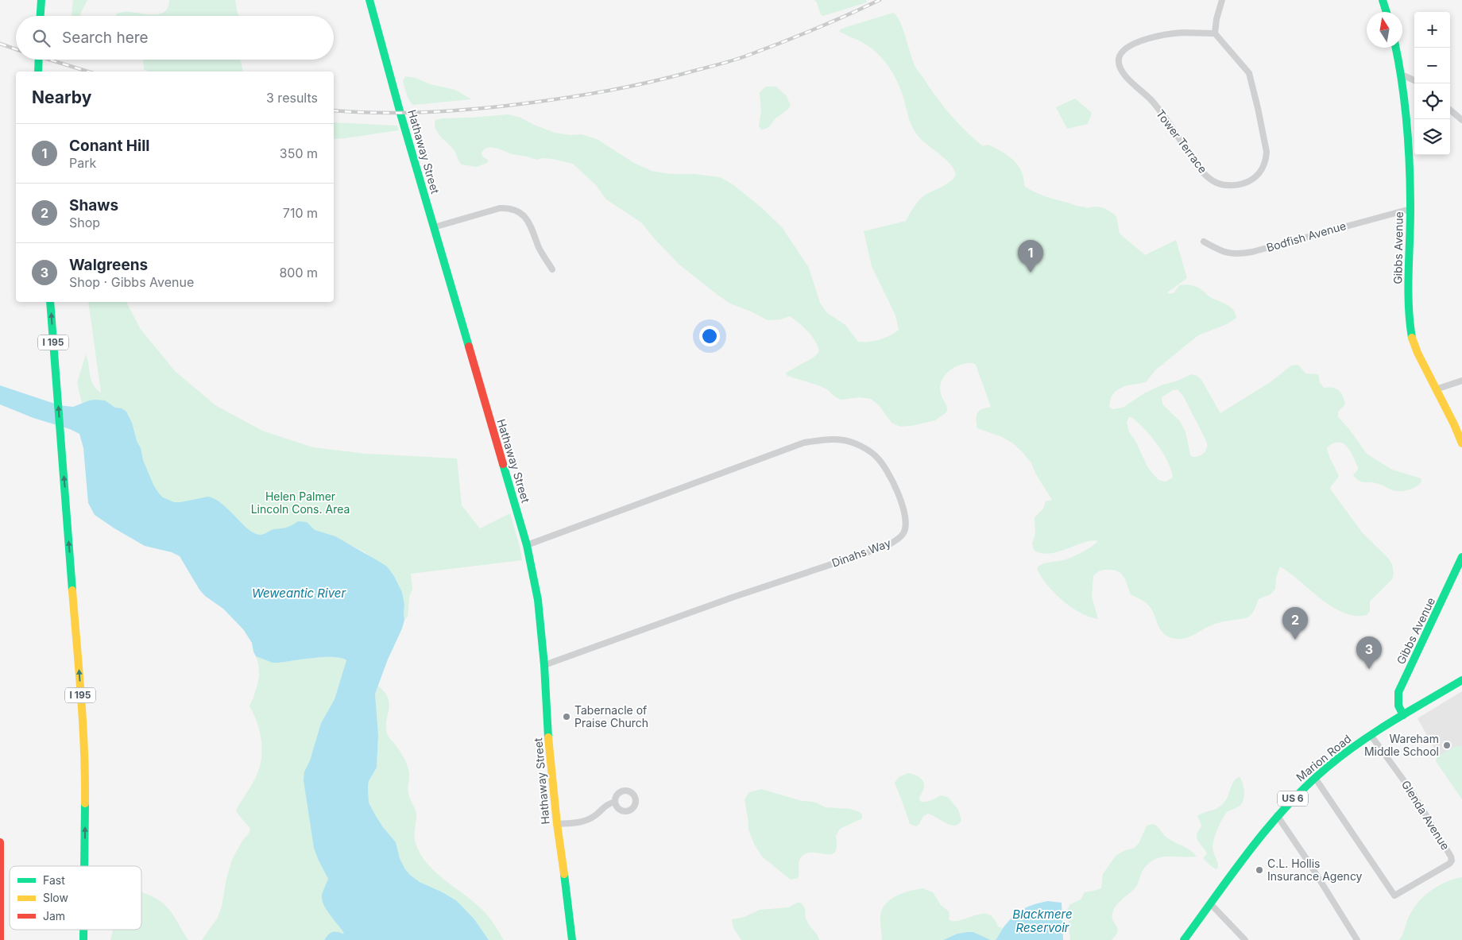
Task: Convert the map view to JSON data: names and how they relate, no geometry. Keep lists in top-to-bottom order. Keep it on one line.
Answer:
{"streets":{"main road":["Hathaway Street","Gibbs Avenue","I 195","Marion Road","US 6"],"street":["Tower Terrace","Bodfish Avenue","Dinahs Way","Glenda Avenue"]},"crossings":[["Hathaway Street","Dinahs Way"],["Bodfish Avenue","Gibbs Avenue"],["Gibbs Avenue","Marion Road"],["Marion Road","Glenda Avenue"]],"water":["Weweantic River","Blackmere Reservoir"],"parks":["Helen Palmer Lincoln Cons. Area"],"places":["Tabernacle of Praise Church","Wareham Middle School","C.L. Hollis Insurance Agency"],"legend":["Fast","Slow","Jam"],"north":"top","page":{"map_buttons":["+","−"],"search":"Search here","heading":["Nearby","3 results"],"list":[{"mark":"1","name":"Conant Hill","note":"Park","value":"350 m"},{"mark":"2","name":"Shaws","note":"Shop","value":"710 m"},{"mark":"3","name":"Walgreens","note":"Shop · Gibbs Avenue","value":"800 m"}],"pins":["1","2","3"]}}
